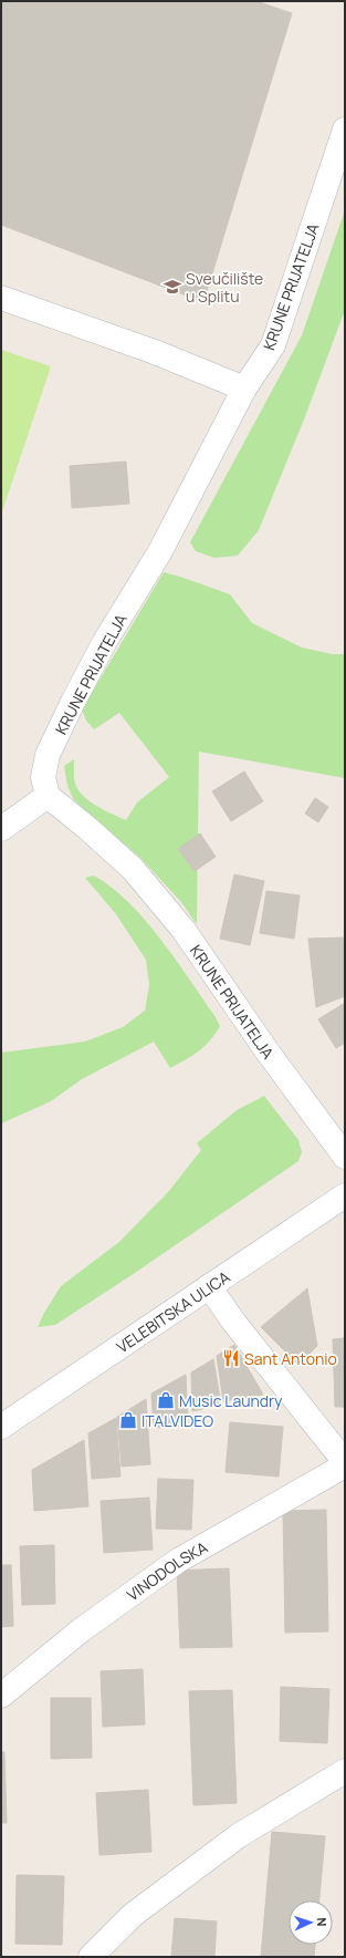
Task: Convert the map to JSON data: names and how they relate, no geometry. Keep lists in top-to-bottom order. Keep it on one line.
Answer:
{"streets":{"street":["KRUNE PRIJATELJA","VELEBITSKA ULICA","VINODOLSKA"]},"places":{"school or university":["Sveučilište u Splitu"],"restaurant":["Sant Antonio"],"shop":["Music Laundry","ITALVIDEO"]},"north":"right"}
